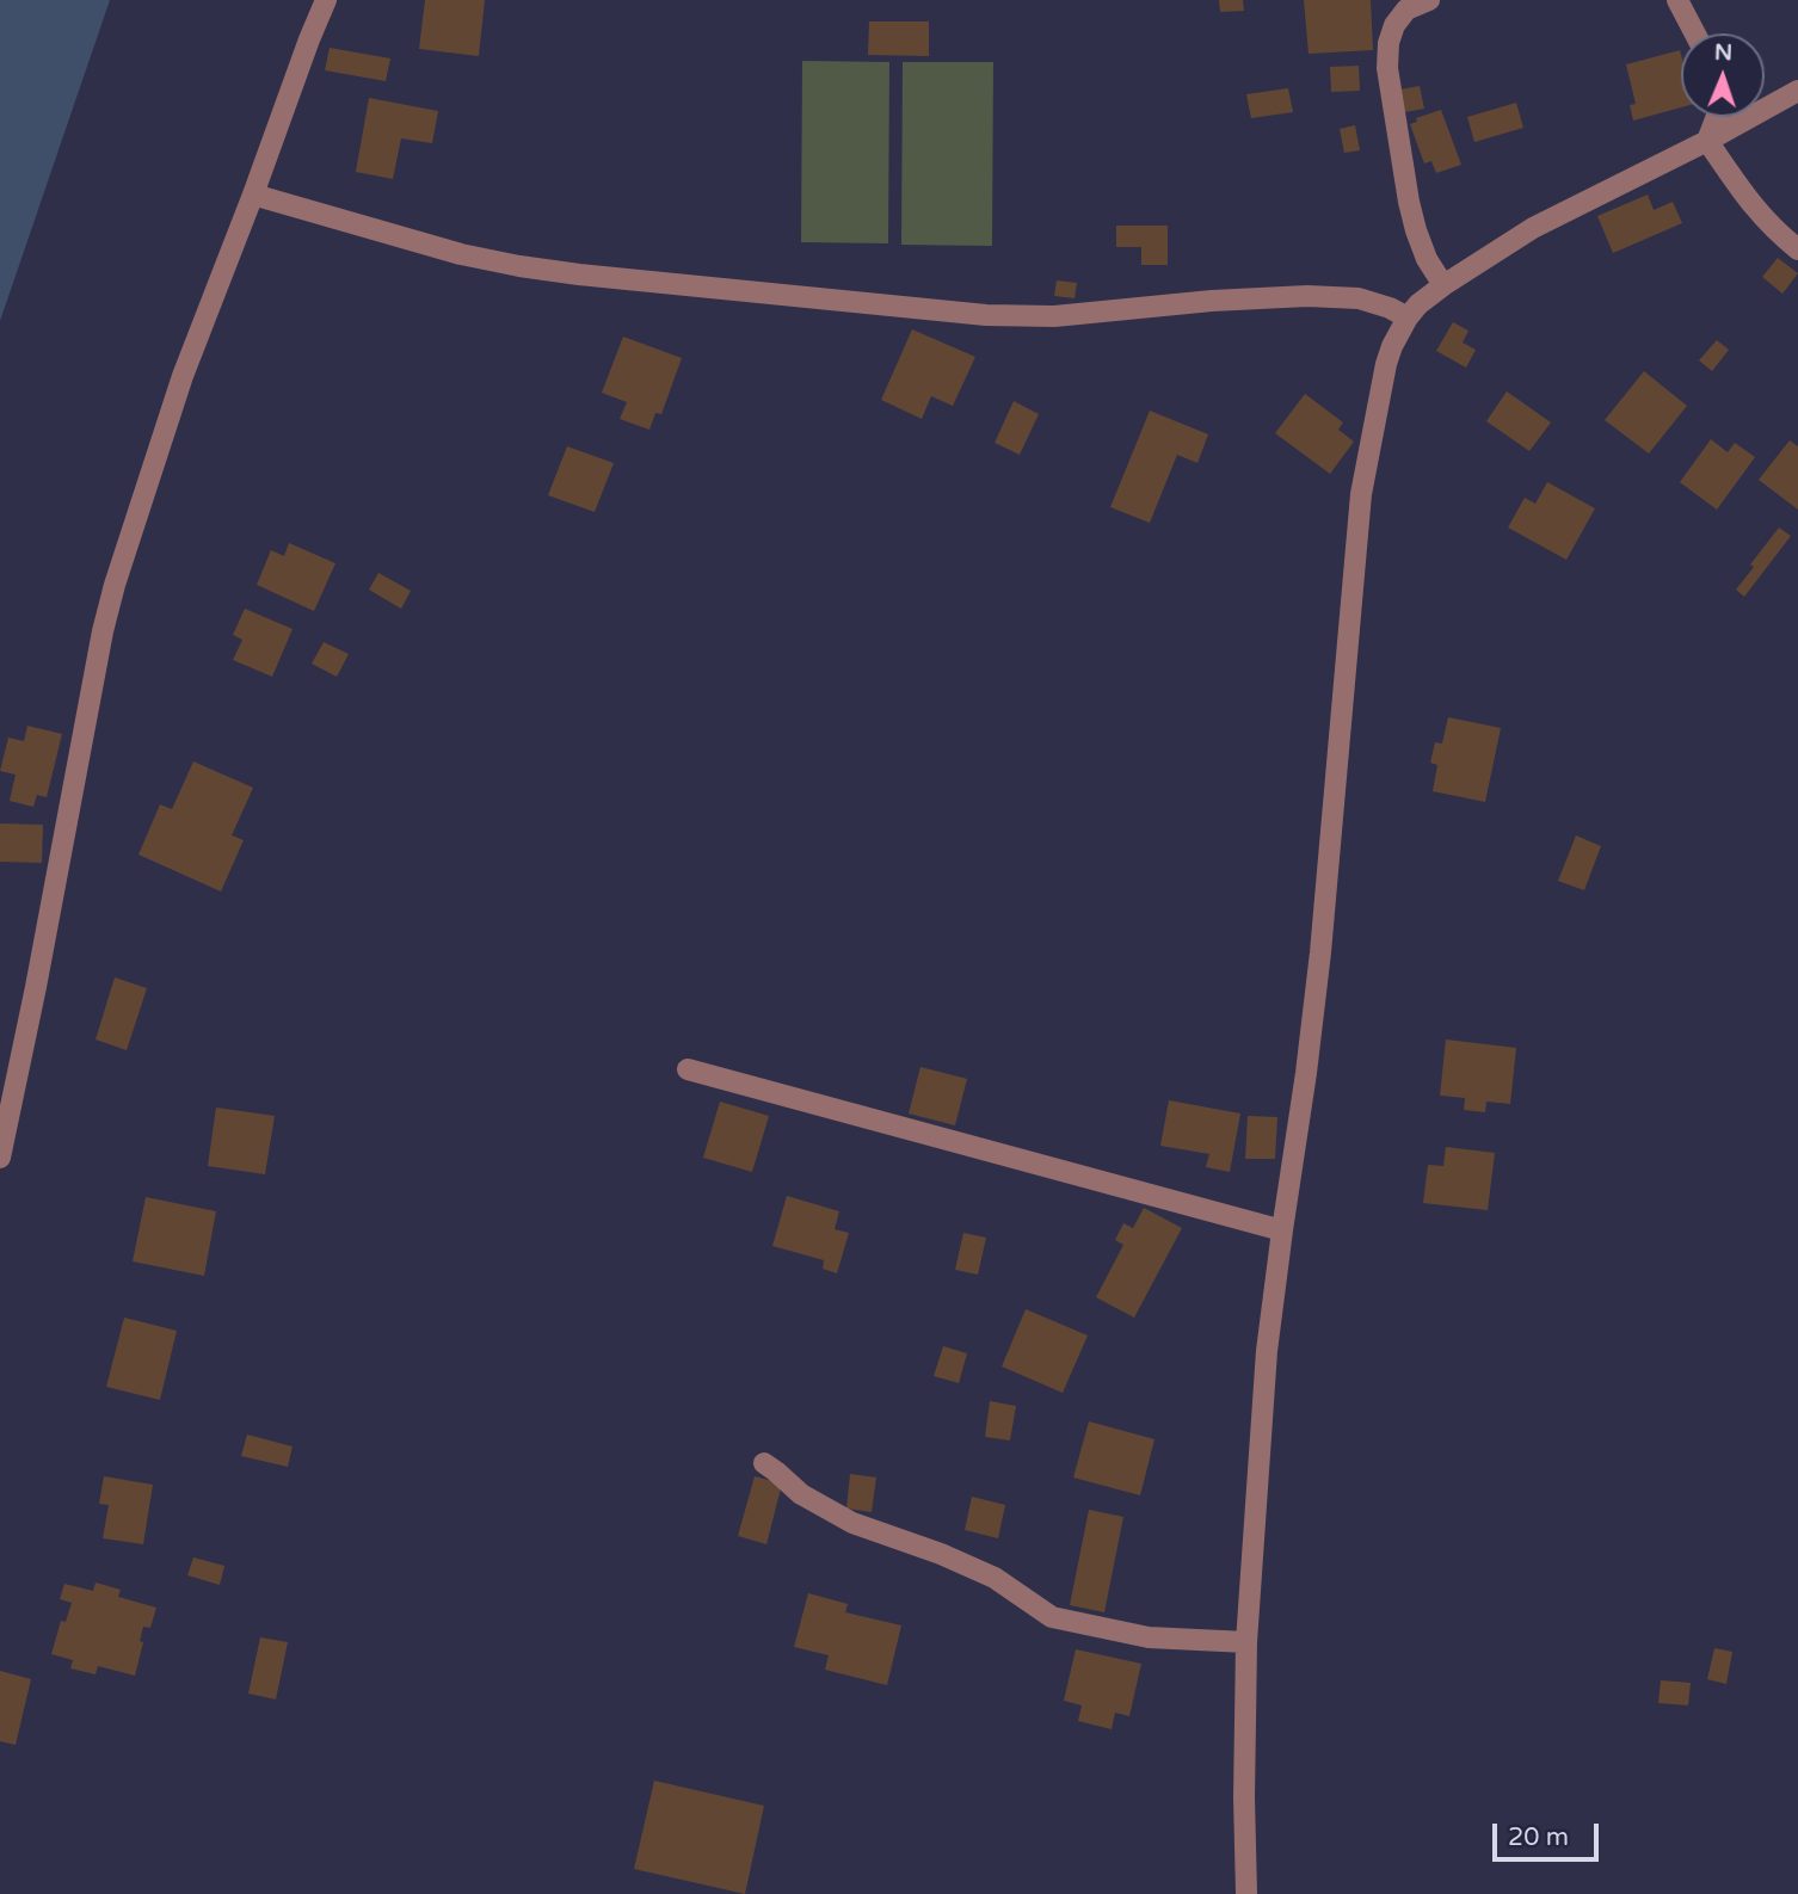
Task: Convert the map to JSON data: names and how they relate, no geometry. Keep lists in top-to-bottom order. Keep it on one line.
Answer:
{"scale_bar":"20 m","north":"top"}
